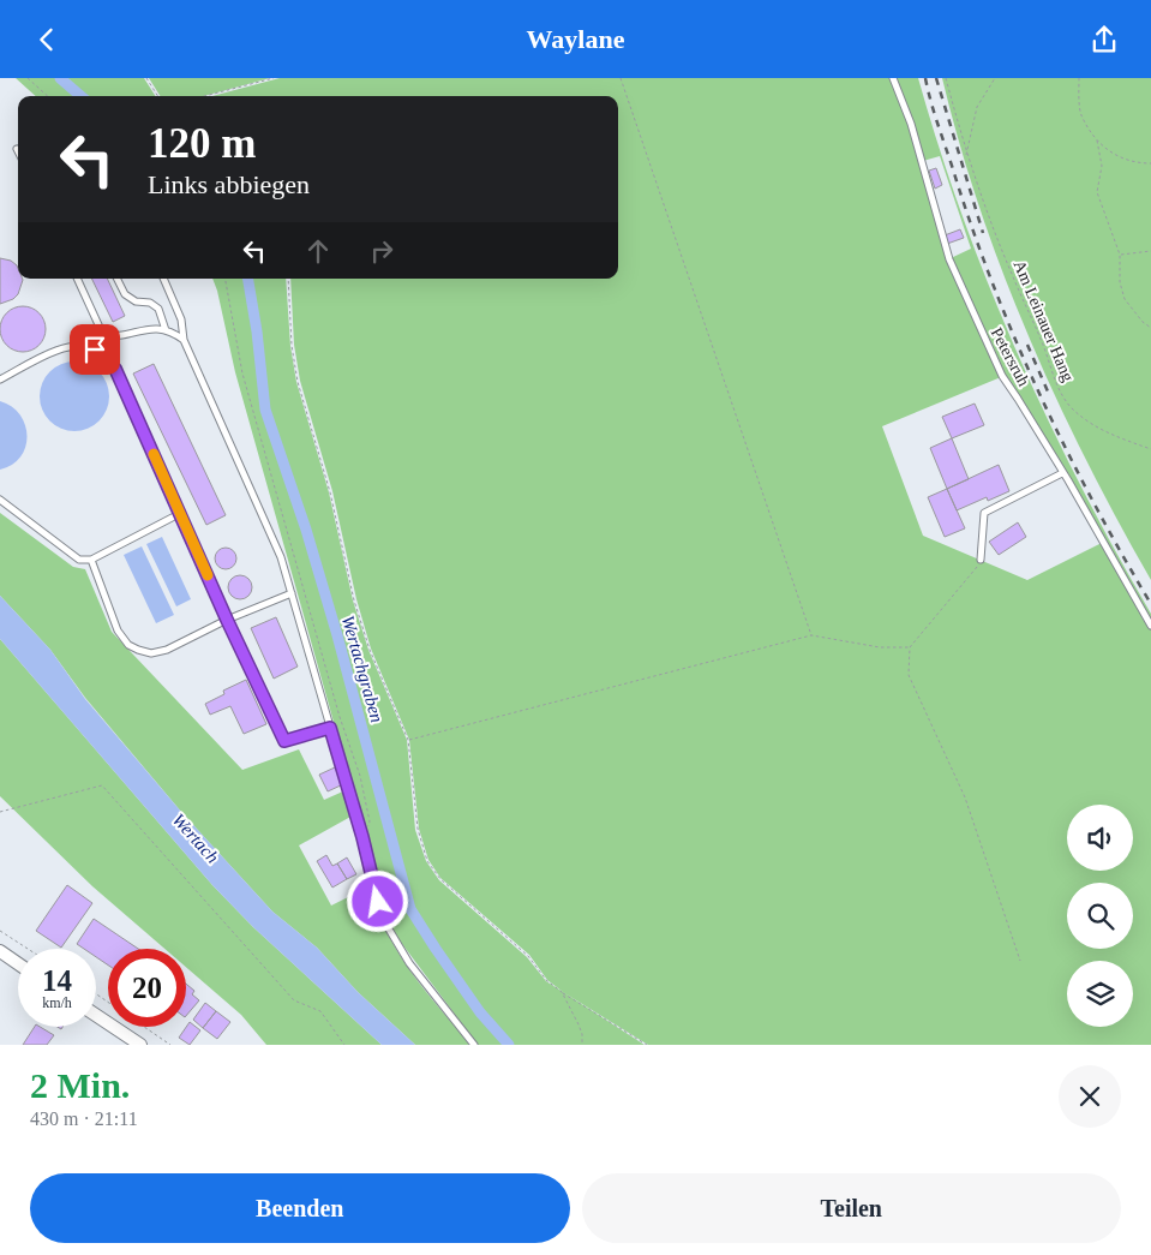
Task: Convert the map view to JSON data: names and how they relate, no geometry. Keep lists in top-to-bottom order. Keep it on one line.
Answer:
{"streets":{"lane":["Petersruh"],"path":["Am Leinauer Hang"]},"water":["Wertachgraben","Wertach"],"page":{"header":"Waylane","turn":["120 m","Links abbiegen"],"speed":"14 km/h","limit":"20","heading":["2 Min.","430 m · 21:11"],"buttons":["Beenden","Teilen"]}}
